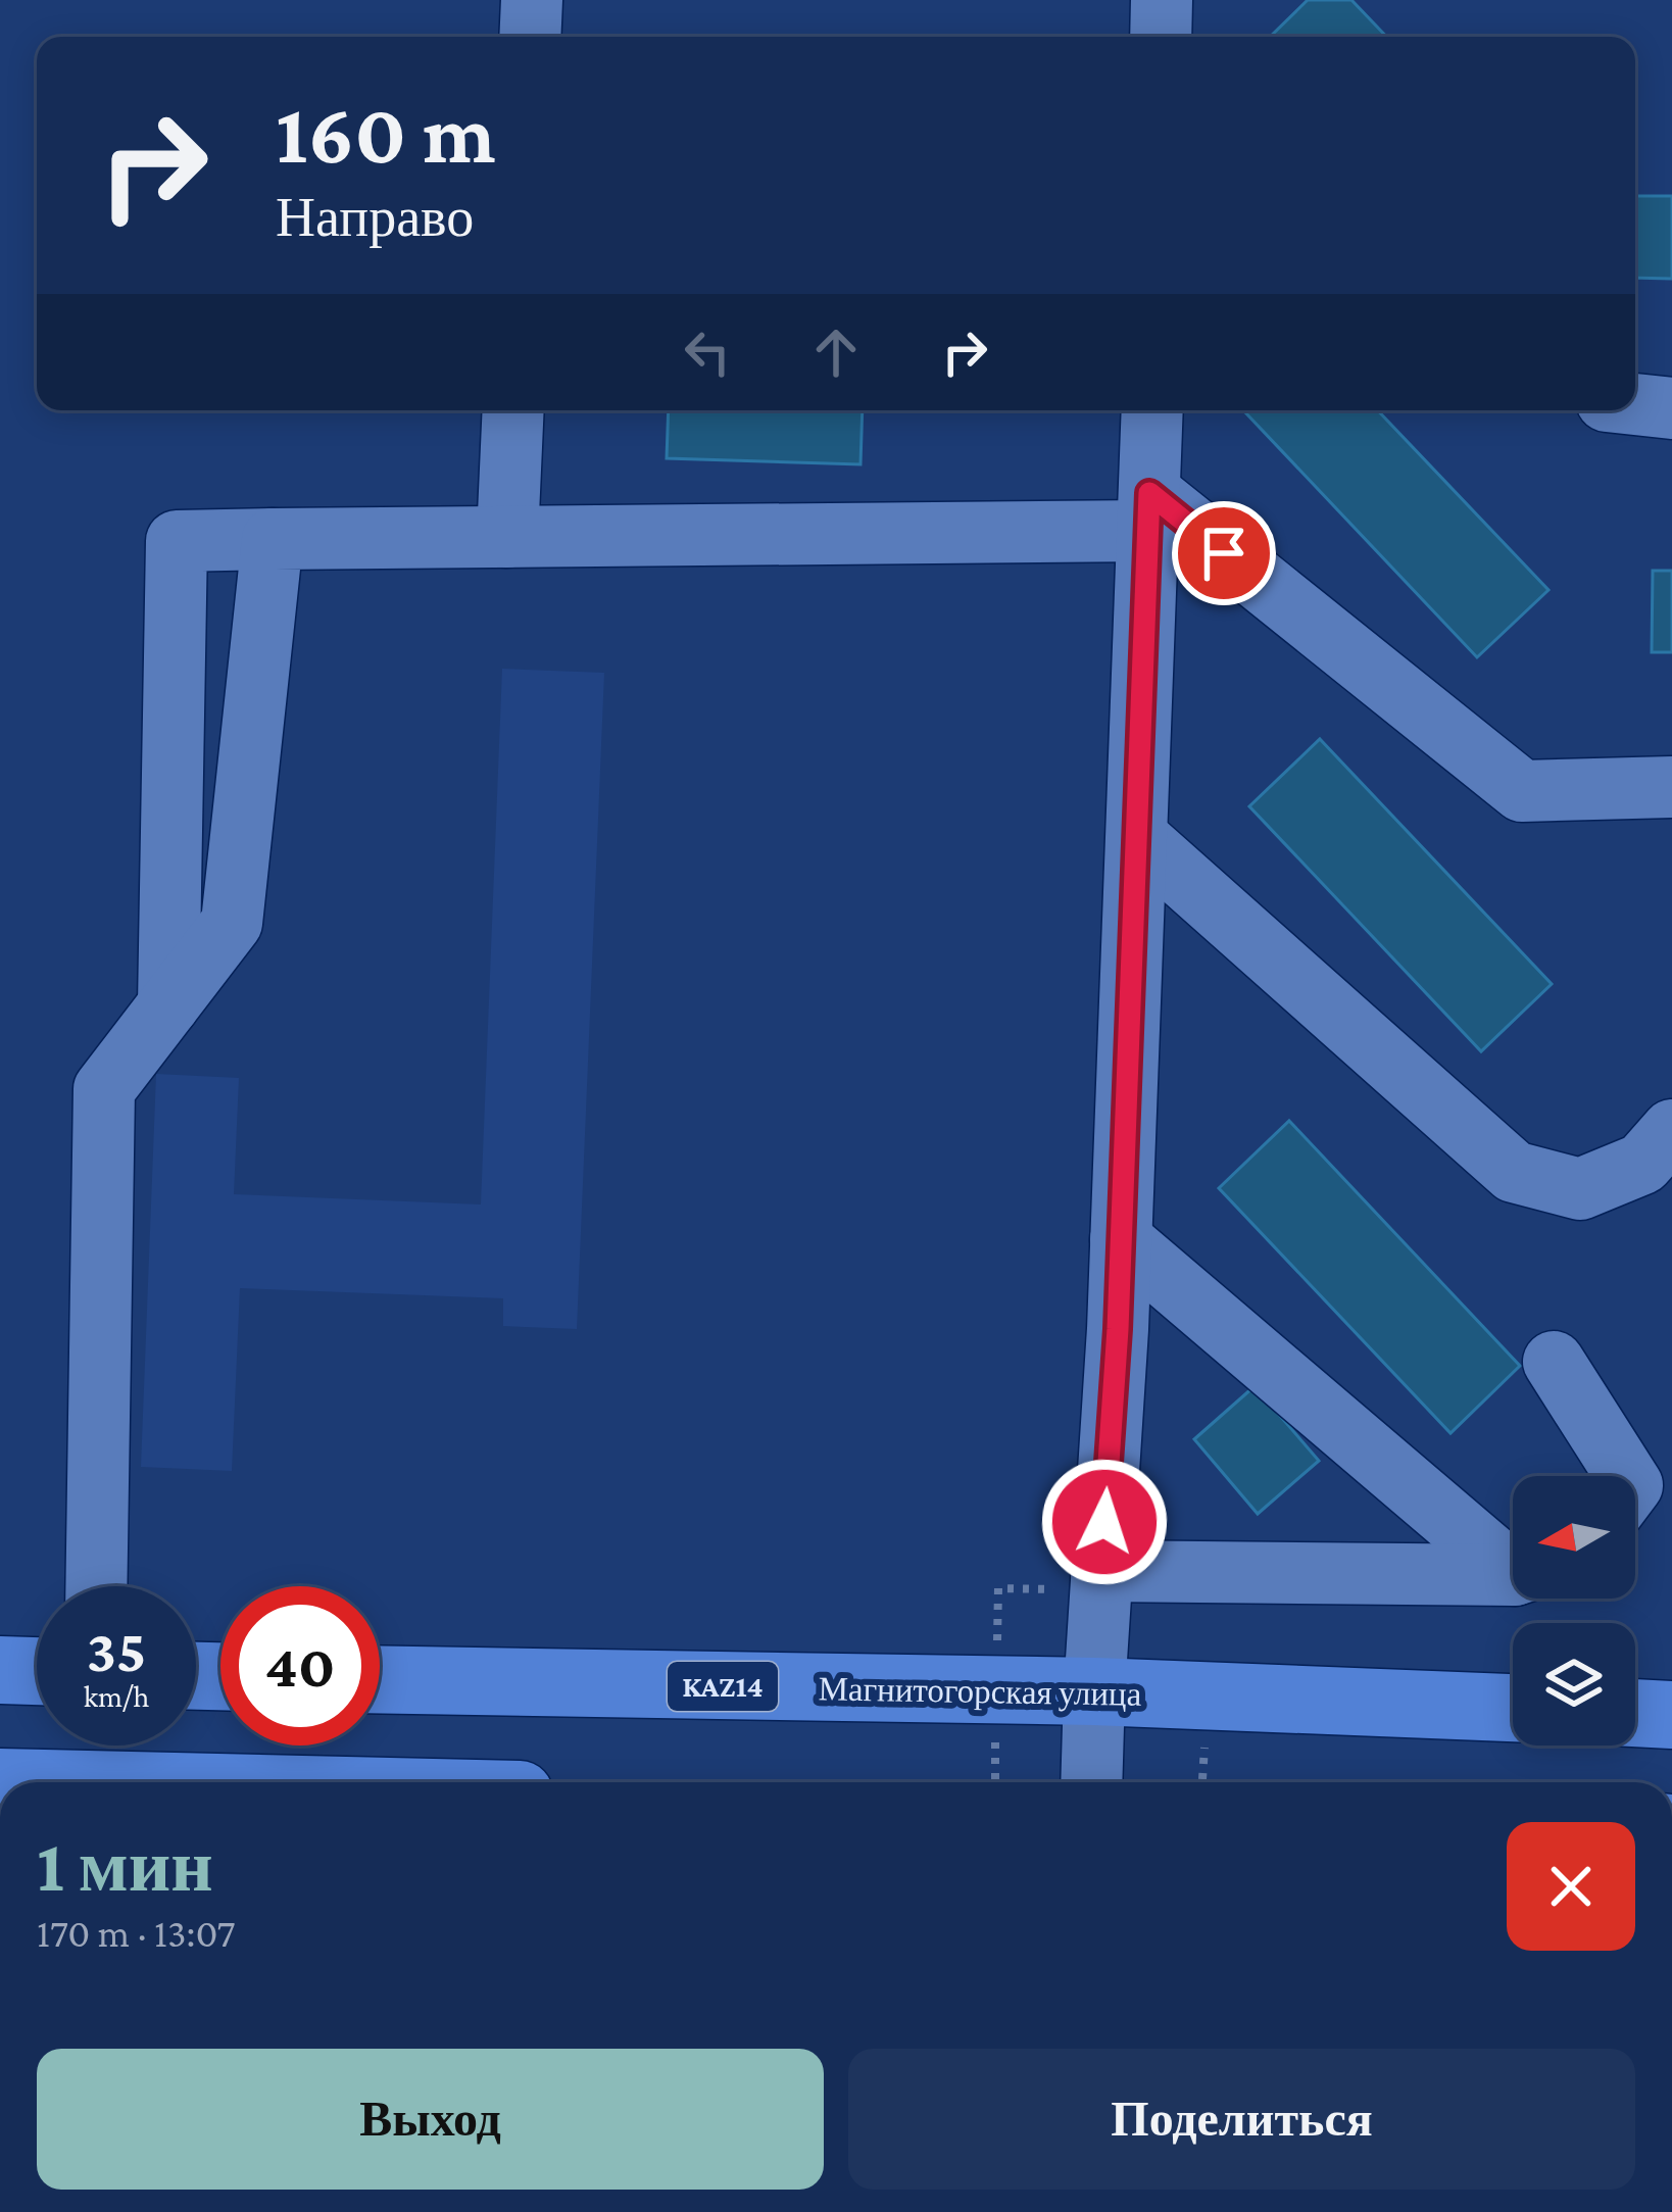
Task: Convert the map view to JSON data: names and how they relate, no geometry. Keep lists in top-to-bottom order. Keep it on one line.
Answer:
{"streets":{"main road":["KAZ14","Магнитогорская улица"]},"north":"left","page":{"turn":["160 m","Направо"],"speed":"35 km/h","limit":"40","heading":["1 мин","170 m · 13:07"],"buttons":["Выход","Поделиться"]}}
